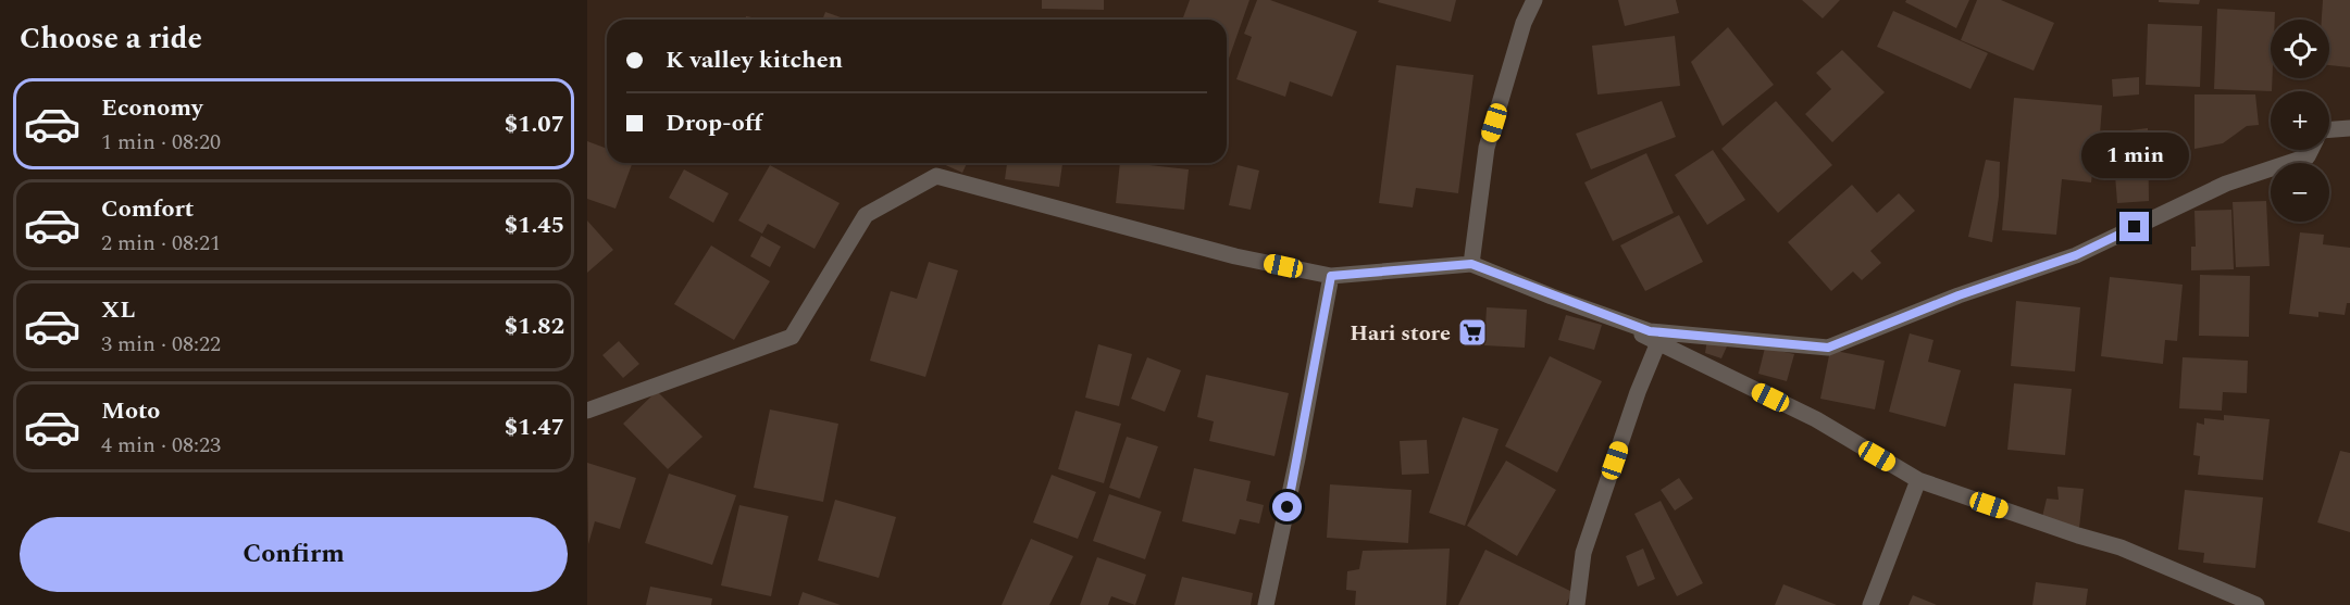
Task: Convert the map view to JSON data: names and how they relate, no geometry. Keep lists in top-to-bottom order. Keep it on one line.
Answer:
{"places":{"supermarket":["Hari store"]},"page":{"heading":"Choose a ride","map_buttons":["+","−"],"banner":["K valley kitchen","Drop-off"],"list":[{"name":"Economy","note":"1 min · 08:20","value":"$1.07"},{"name":"Comfort","note":"2 min · 08:21","value":"$1.45"},{"name":"XL","note":"3 min · 08:22","value":"$1.82"},{"name":"Moto","note":"4 min · 08:23","value":"$1.47"}],"bubble":"1 min","buttons":"Confirm"}}
